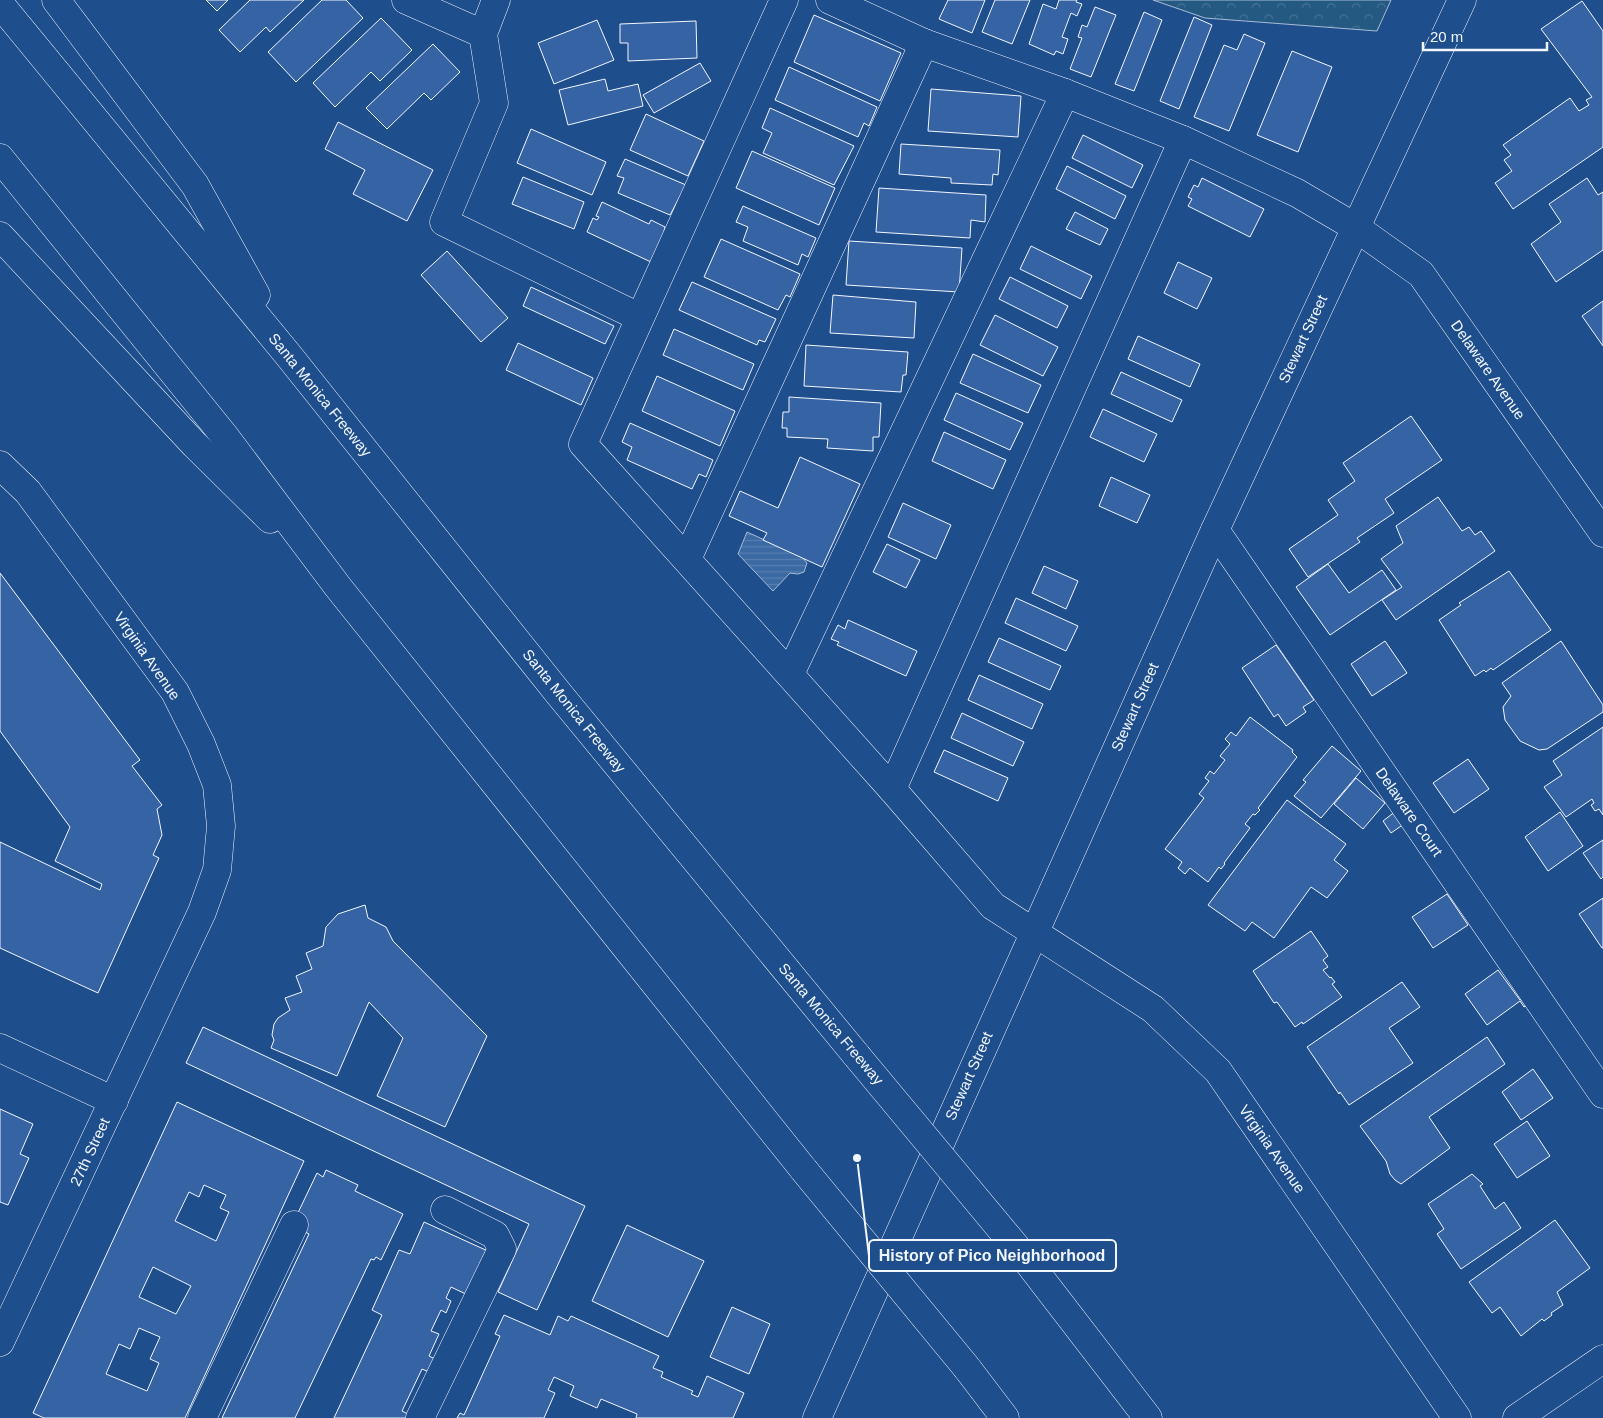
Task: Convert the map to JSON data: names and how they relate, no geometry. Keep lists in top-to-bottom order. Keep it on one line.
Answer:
{"streets":{"main road":["Stewart Street","Delaware Avenue","Santa Monica Freeway","Virginia Avenue","Delaware Court","27th Street"]},"crossings":[["Stewart Street","Delaware Avenue"],["Stewart Street","Virginia Avenue"],["Stewart Street","Delaware Court"],["Virginia Avenue","27th Street"]],"places":["History of Pico Neighborhood"],"scale_bar":"20 m"}
